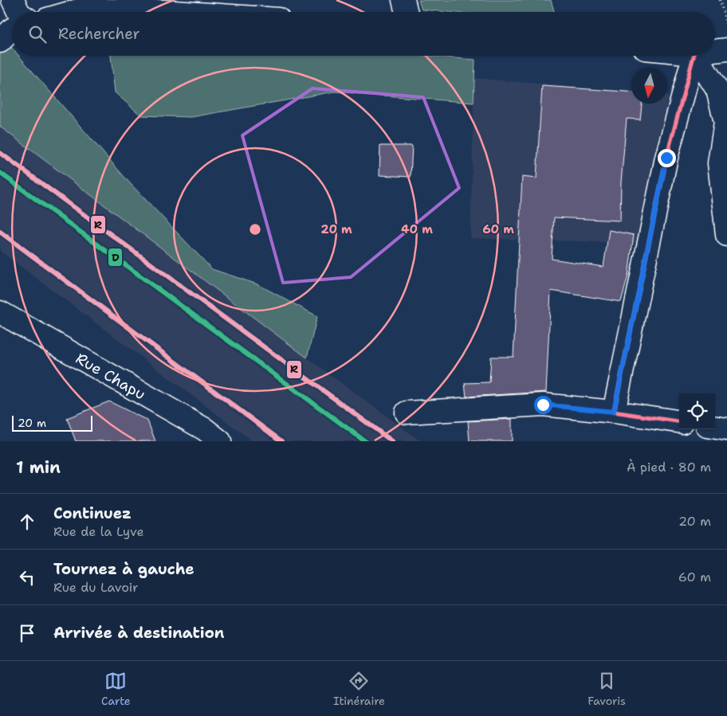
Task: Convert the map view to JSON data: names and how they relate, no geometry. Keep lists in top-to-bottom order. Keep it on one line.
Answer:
{"streets":{"street":["Rue Chapu"]},"lines":["transit line R","transit line D"],"scale_bar":"20 m","north":"bottom","page":{"search":"Rechercher","scale":"20 m","heading":["1 min","À pied · 80 m"],"list":[["Continuez","Rue de la Lyve","20 m"],["Tournez à gauche","Rue du Lavoir","60 m"],"Arrivée à destination"],"nav":["Carte","Itinéraire","Favoris"]},"rings":["20 m","40 m","60 m"]}
